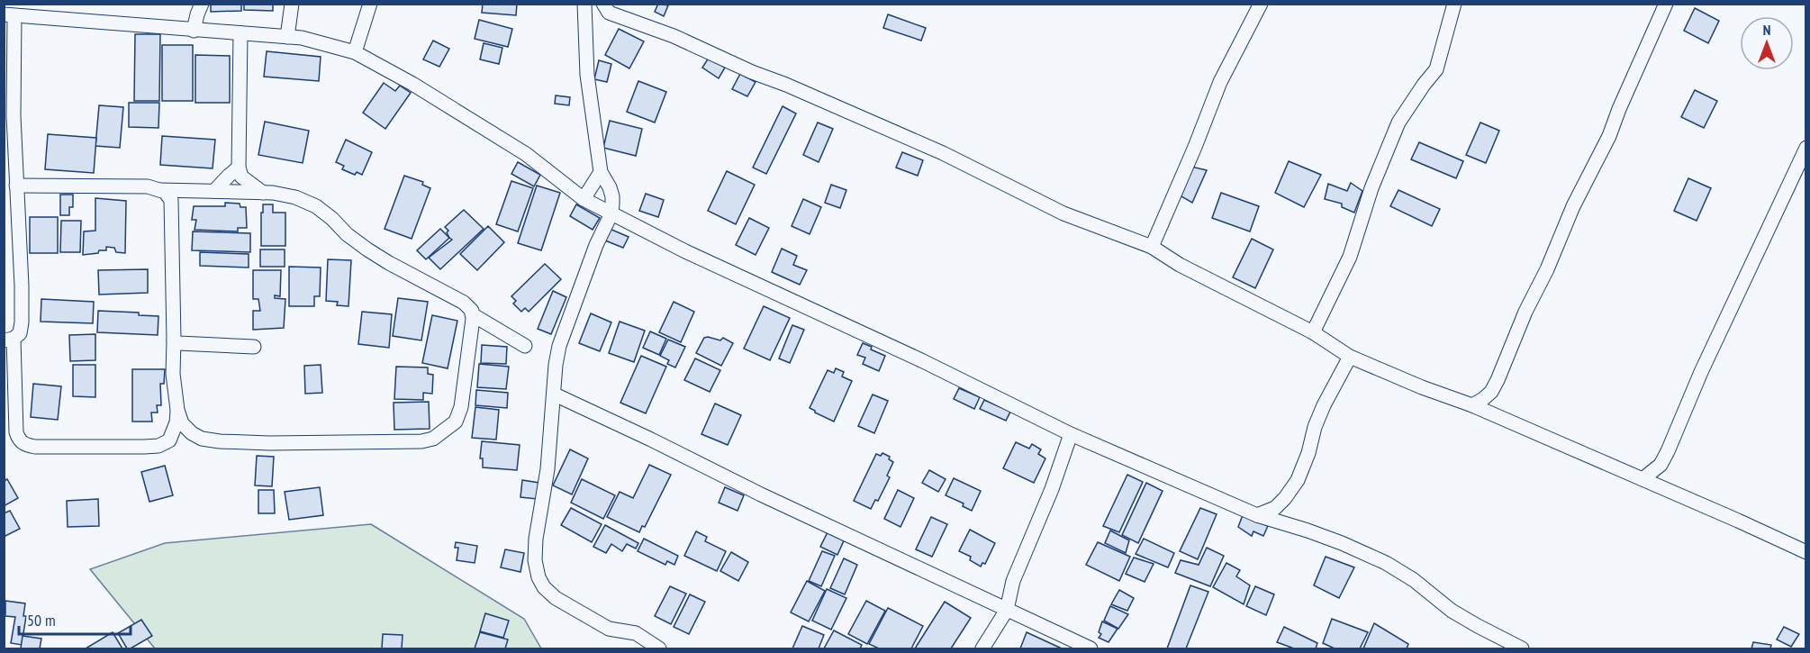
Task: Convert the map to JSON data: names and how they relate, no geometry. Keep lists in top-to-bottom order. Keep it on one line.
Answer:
{"scale_bar":"50 m","north":"top"}
